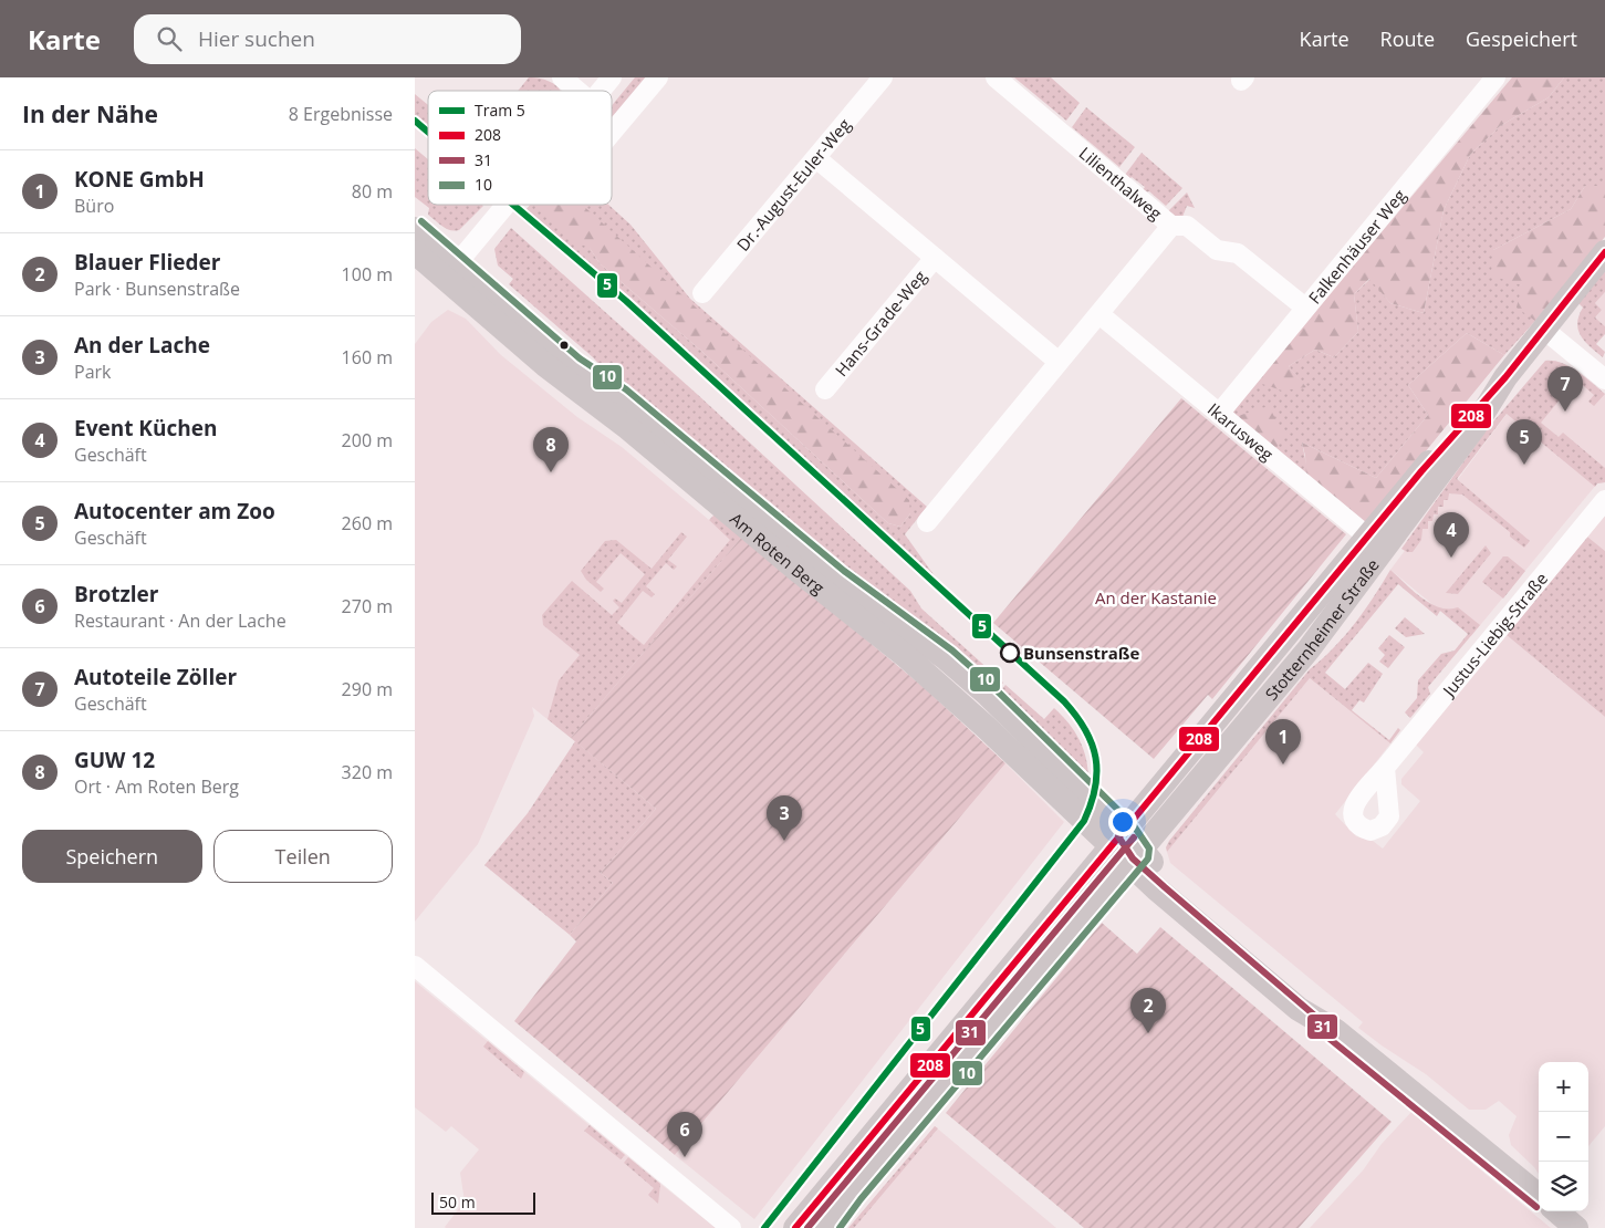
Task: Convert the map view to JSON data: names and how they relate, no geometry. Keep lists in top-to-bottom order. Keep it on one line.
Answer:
{"streets":{"main road":["Am Roten Berg","Stotternheimer Straße"],"street":["Lilienthalweg","Dr.-August-Euler-Weg","Falkenhäuser Weg","Hans-Grade-Weg","Ikarusweg","Justus-Liebig-Straße"]},"crossings":[["Lilienthalweg","Falkenhäuser Weg"],["Dr.-August-Euler-Weg","Hans-Grade-Weg"],["Falkenhäuser Weg","Ikarusweg"],["Ikarusweg","Stotternheimer Straße"],["Am Roten Berg","Stotternheimer Straße"]],"parks":["An der Kastanie"],"places":["Bunsenstraße"],"lines":["tram line 5","transit line 10","transit line 208","transit line 31"],"legend":["Tram 5","208","31","10"],"scale_bar":"50 m","page":{"header":"Karte","search":"Hier suchen","nav":["Karte","Route","Gespeichert"],"heading":["In der Nähe","8 Ergebnisse"],"list":[{"mark":"1","name":"KONE GmbH","note":"Büro","value":"80 m"},{"mark":"2","name":"Blauer Flieder","note":"Park · Bunsenstraße","value":"100 m"},{"mark":"3","name":"An der Lache","note":"Park","value":"160 m"},{"mark":"4","name":"Event Küchen","note":"Geschäft","value":"200 m"},{"mark":"5","name":"Autocenter am Zoo","note":"Geschäft","value":"260 m"},{"mark":"6","name":"Brotzler","note":"Restaurant · An der Lache","value":"270 m"},{"mark":"7","name":"Autoteile Zöller","note":"Geschäft","value":"290 m"},{"mark":"8","name":"GUW 12","note":"Ort · Am Roten Berg","value":"320 m"}],"pins":["7","5","8","4","1","3","2","6"],"buttons":["Speichern","Teilen"],"map_buttons":["+","−"],"scale":"50 m"}}
